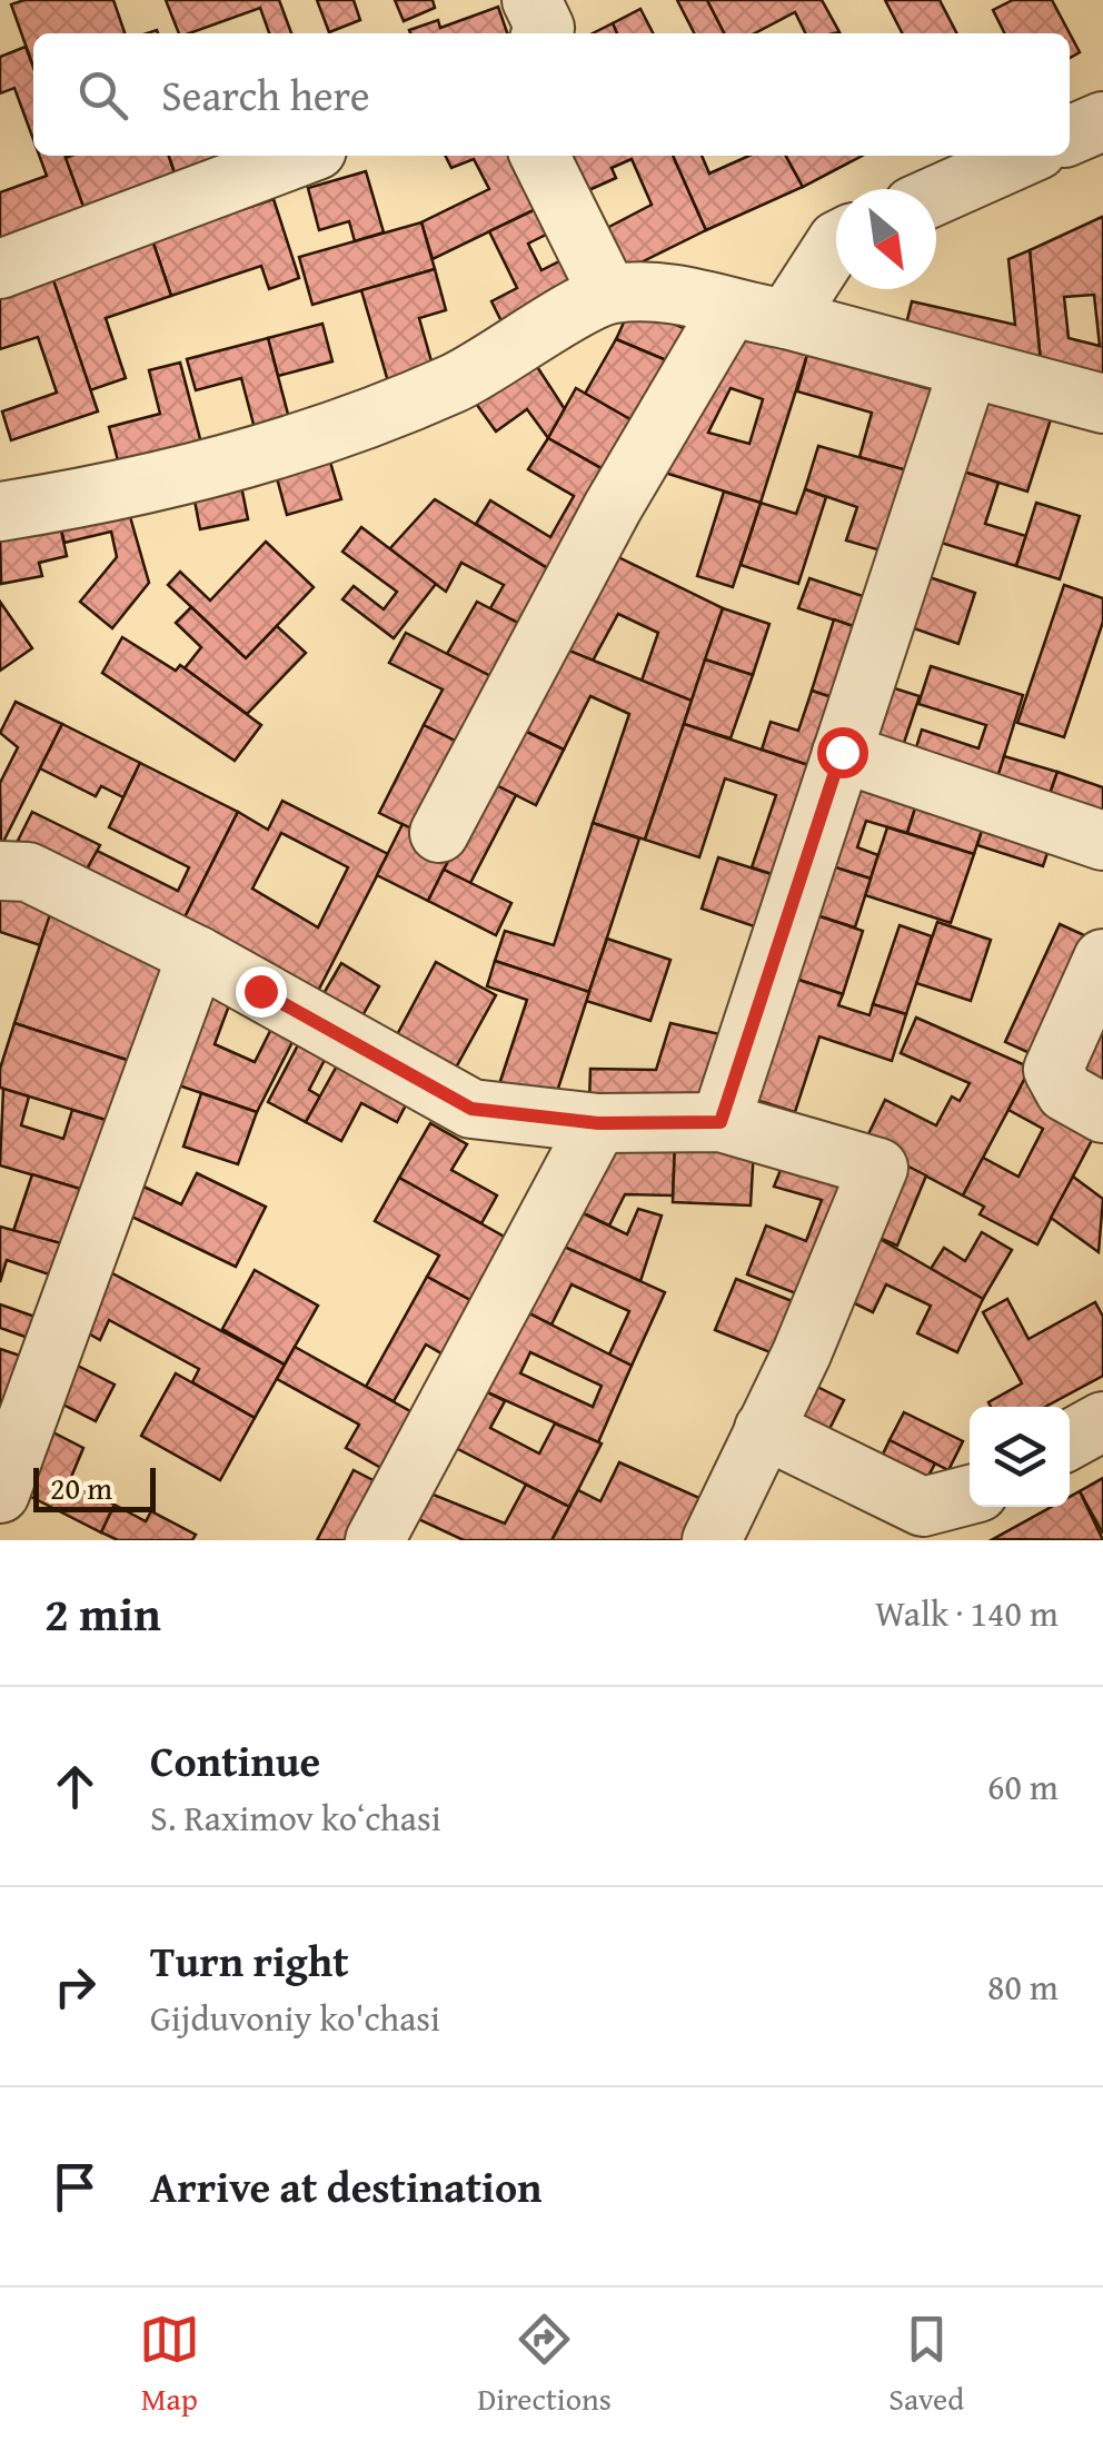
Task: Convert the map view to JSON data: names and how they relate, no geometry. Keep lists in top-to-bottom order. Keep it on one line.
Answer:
{"scale_bar":"20 m","north":"bottom right","page":{"search":"Search here","scale":"20 m","heading":["2 min","Walk · 140 m"],"list":[["Continue","S. Raximov koʻchasi","60 m"],["Turn right","Gijduvoniy ko'chasi","80 m"],"Arrive at destination"],"nav":["Map","Directions","Saved"]}}
